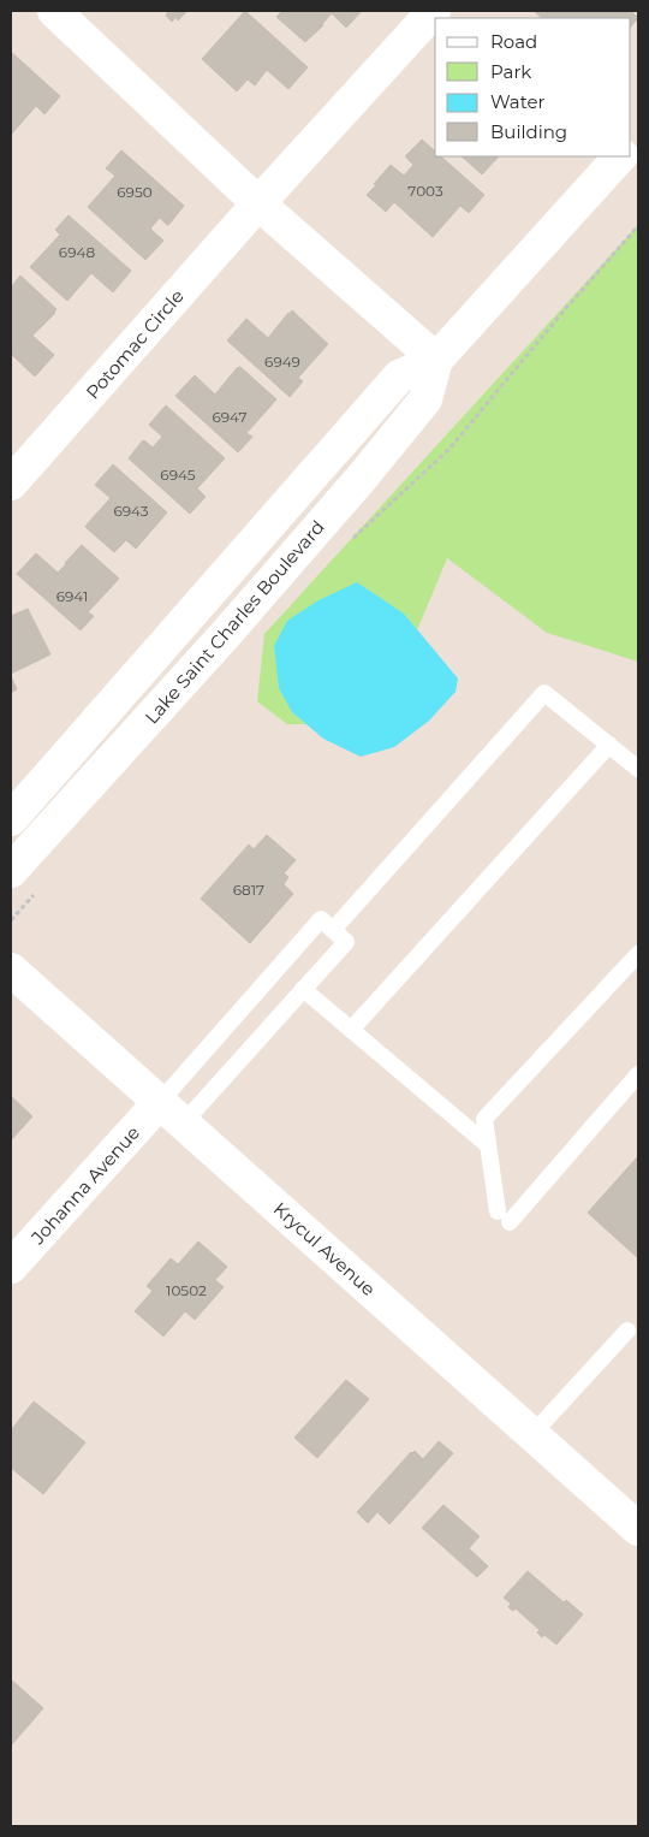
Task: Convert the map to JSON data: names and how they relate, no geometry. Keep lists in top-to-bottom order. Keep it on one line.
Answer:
{"streets":{"street":["Potomac Circle","Lake Saint Charles Boulevard","Johanna Avenue","Krycul Avenue"]},"crossings":[["Johanna Avenue","Krycul Avenue"]],"house_numbers":["7003","6950","6948","6949","6947","6945","6943","6941","6817","10502"],"legend":["Road","Park","Water","Building"]}
